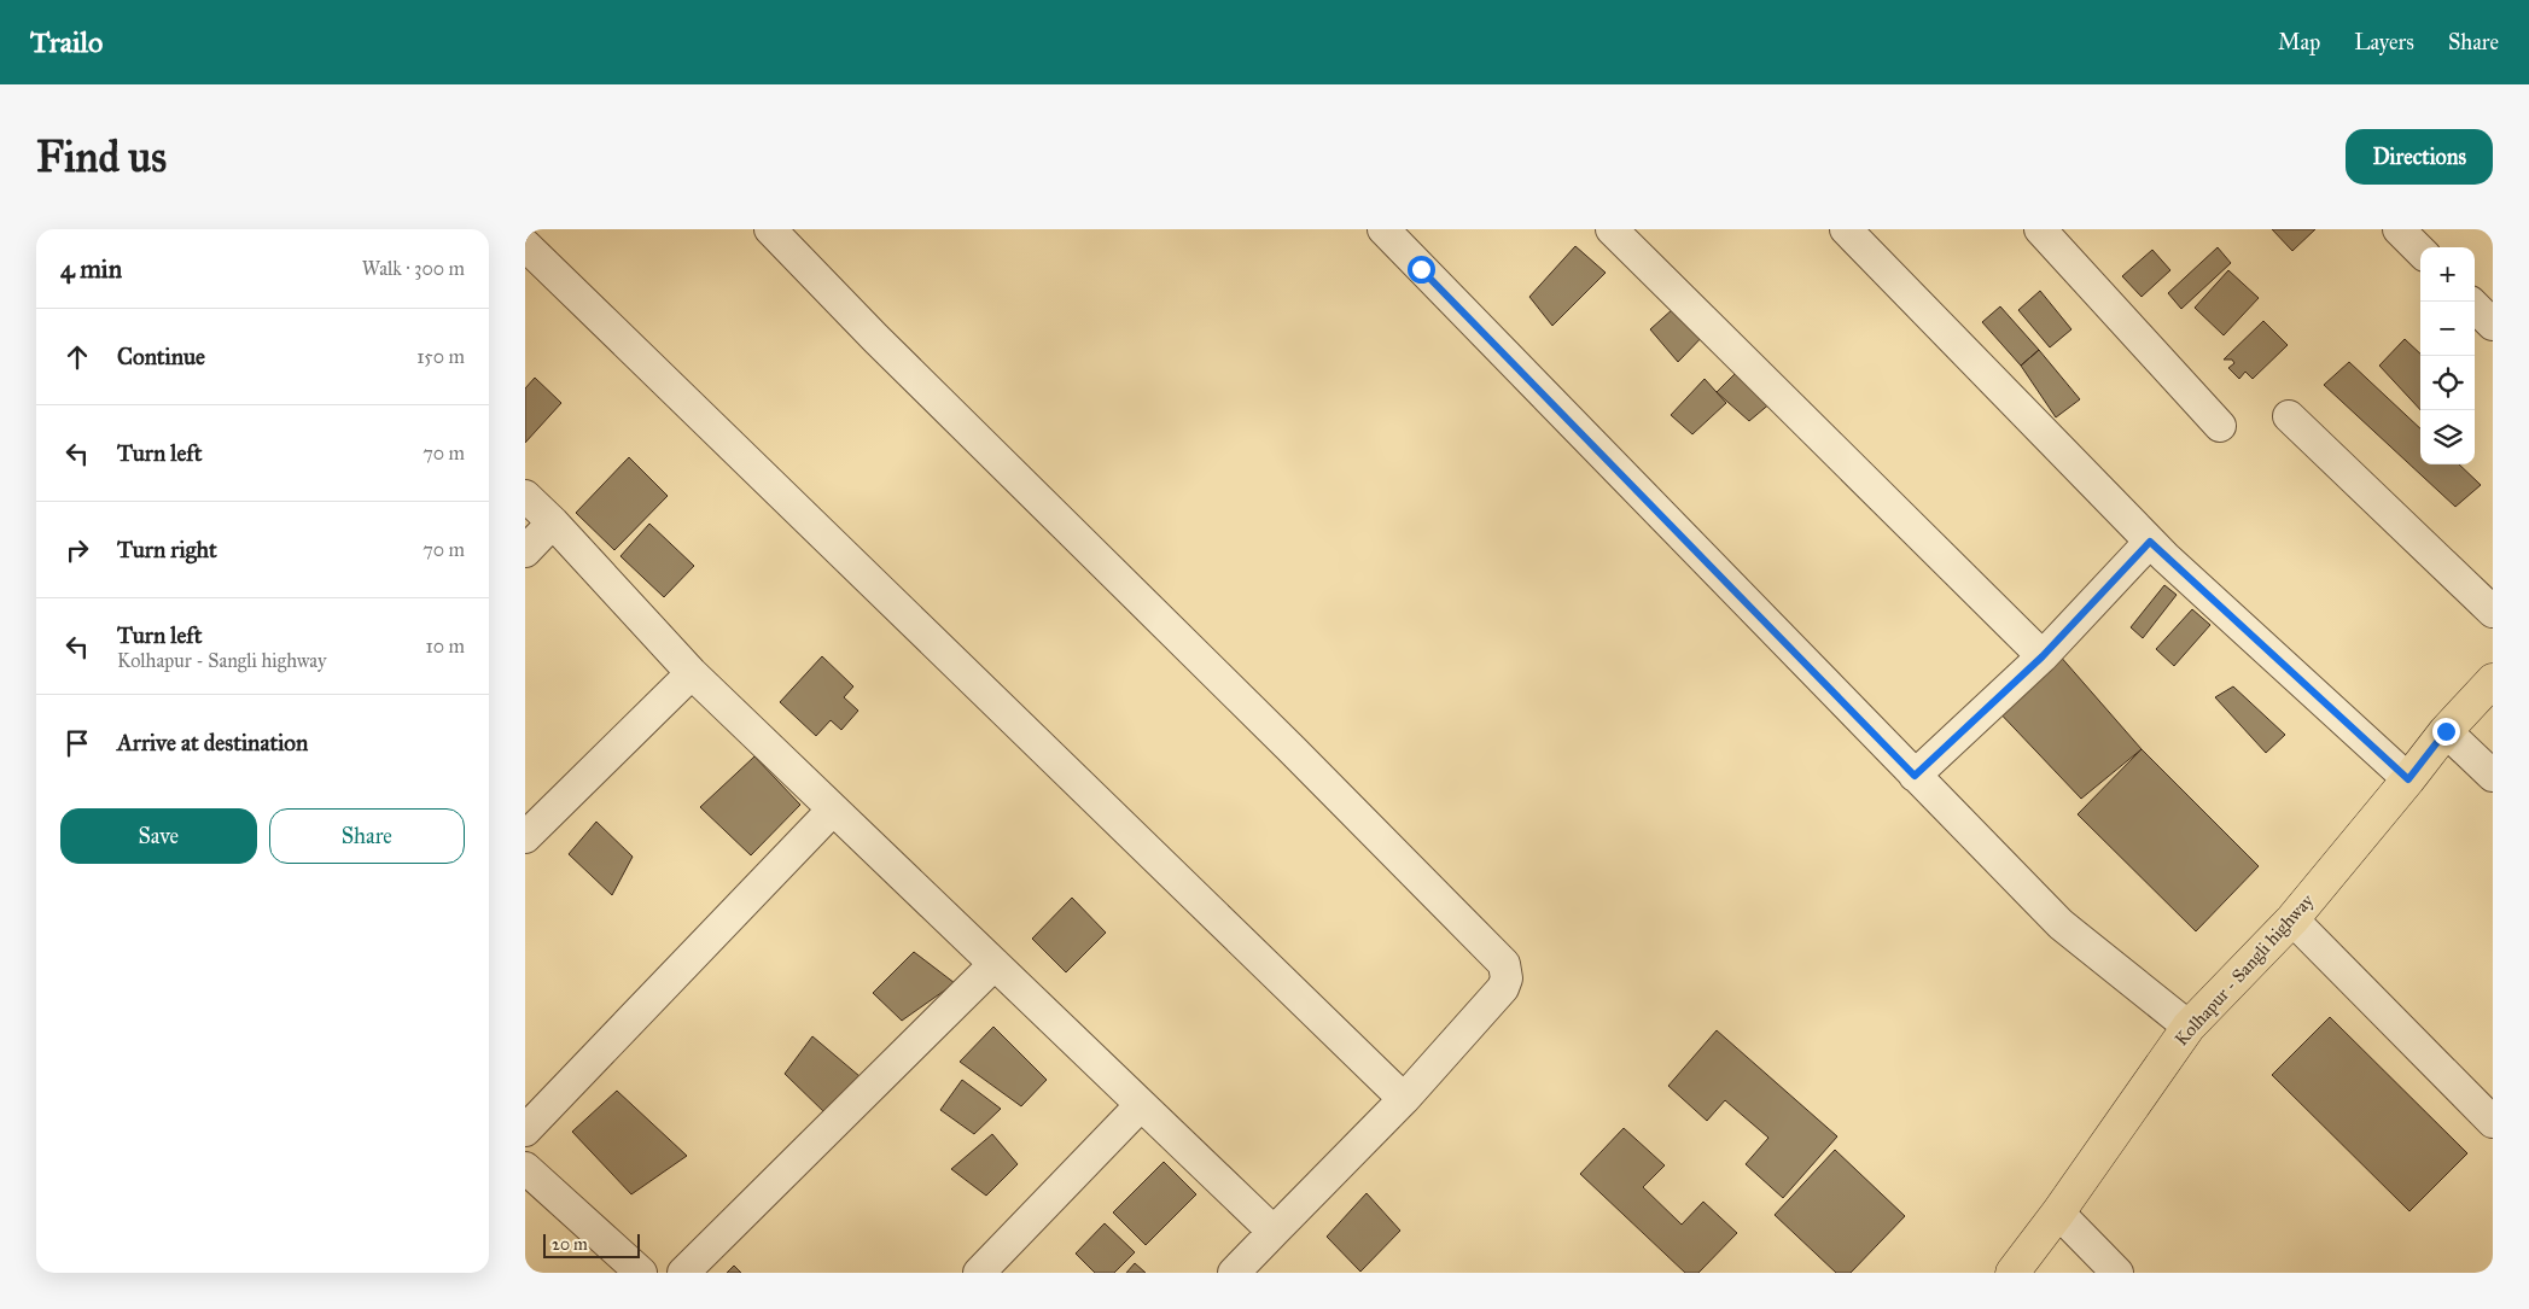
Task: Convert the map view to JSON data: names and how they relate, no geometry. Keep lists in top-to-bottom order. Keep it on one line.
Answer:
{"streets":{"main road":["Kolhapur - Sangli highway"]},"scale_bar":"20 m","page":{"header":"Trailo","nav":["Map","Layers","Share"],"buttons":["Directions",["Save","Share"]],"title":"Find us","heading":["4 min","Walk · 300 m"],"map_buttons":["+","−"],"list":[["Continue","150 m"],["Turn left","70 m"],["Turn right","70 m"],["Turn left","Kolhapur - Sangli highway","10 m"],"Arrive at destination"],"scale":"20 m"}}
